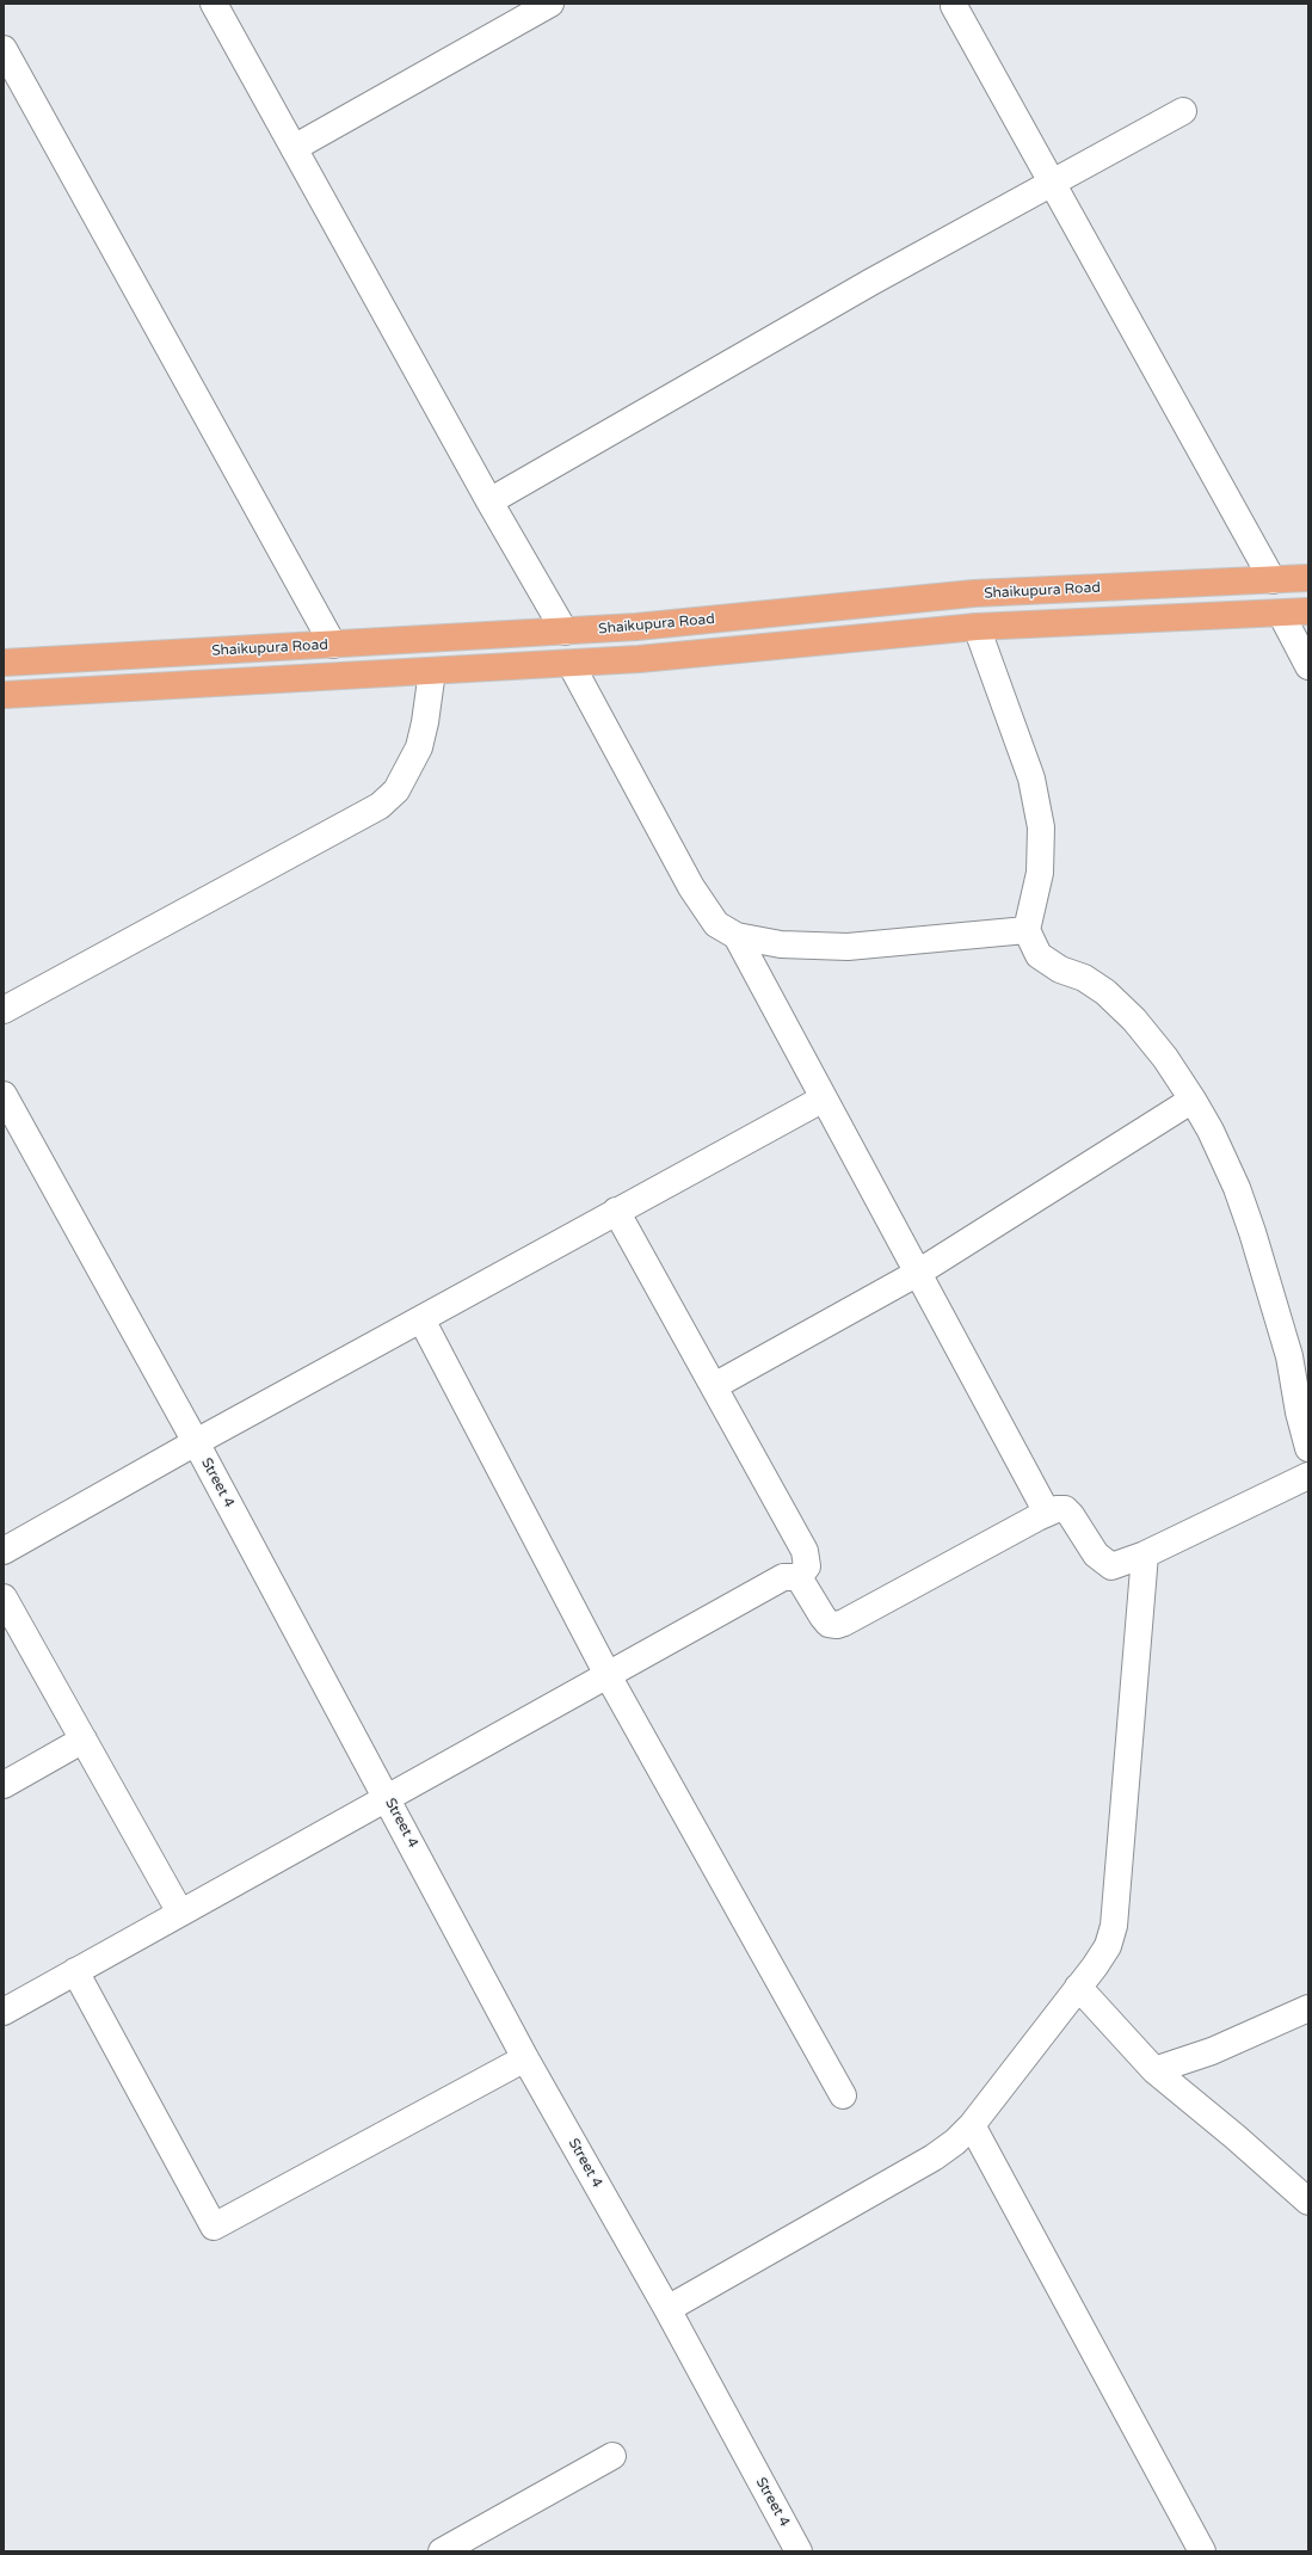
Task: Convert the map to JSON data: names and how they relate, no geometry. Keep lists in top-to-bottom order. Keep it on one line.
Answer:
{"streets":{"main road":["Shaikupura Road"],"street":["Street 4"]}}
